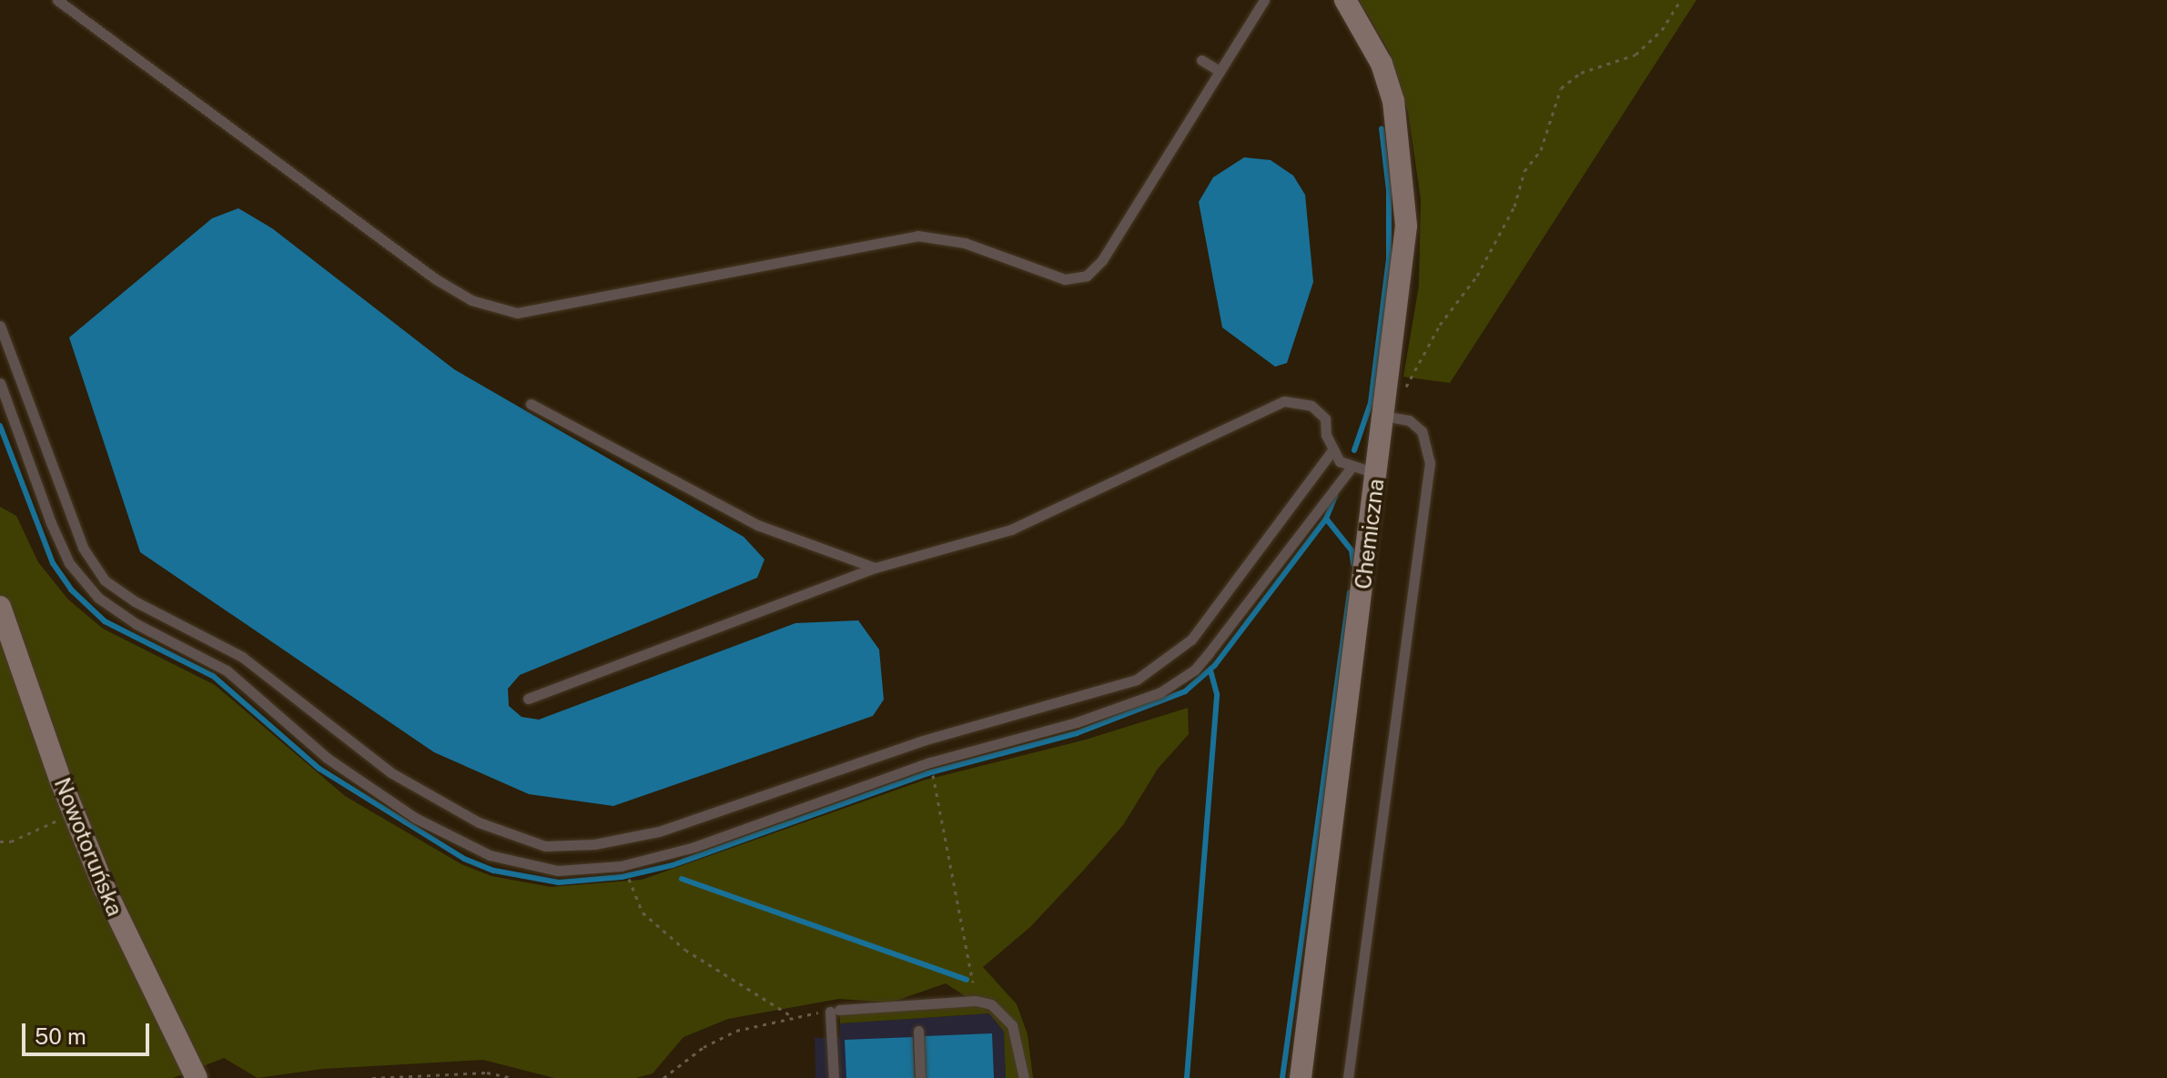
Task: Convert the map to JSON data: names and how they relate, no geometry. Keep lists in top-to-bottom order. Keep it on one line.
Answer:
{"streets":{"street":["Chemiczna","Nowotoruńska"]},"scale_bar":"50 m"}
